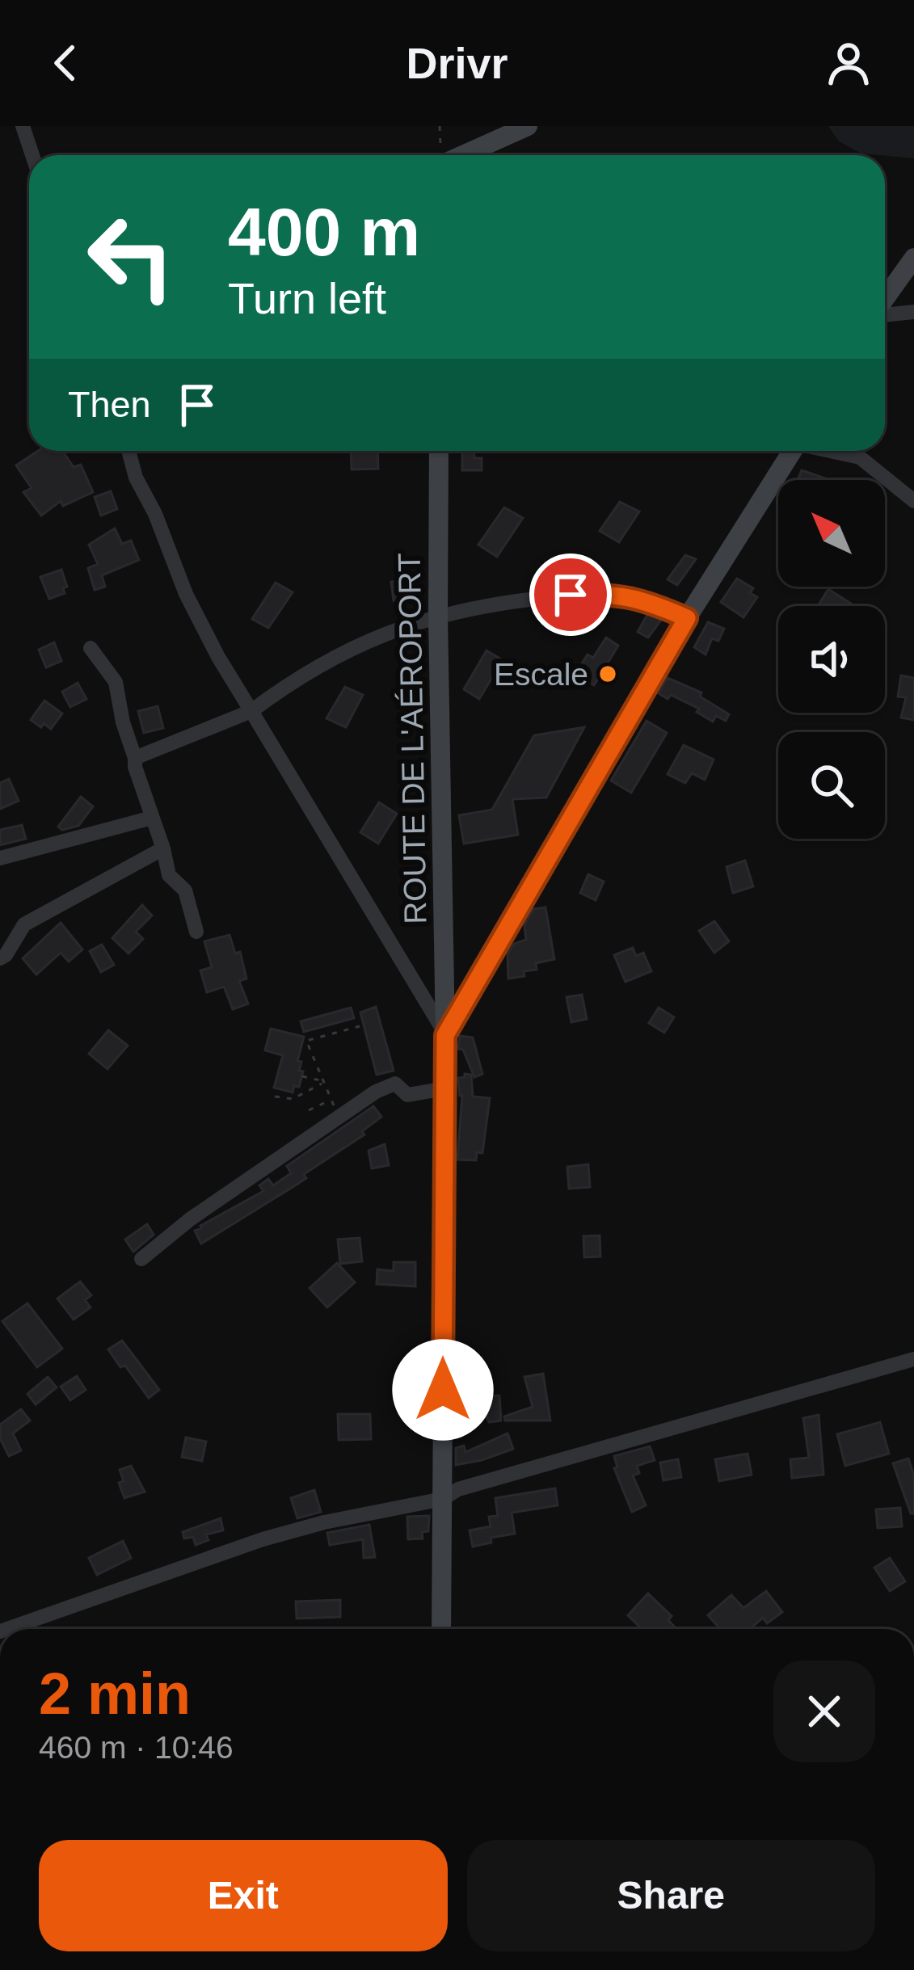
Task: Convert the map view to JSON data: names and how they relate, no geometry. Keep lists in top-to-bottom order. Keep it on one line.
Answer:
{"streets":{"main road":["ROUTE DE L'AÉROPORT"]},"places":["Escale"],"north":"top left","page":{"header":"Drivr","turn":["400 m","Turn left"],"then":"Then","heading":["2 min","460 m · 10:46"],"buttons":["Exit","Share"]}}
